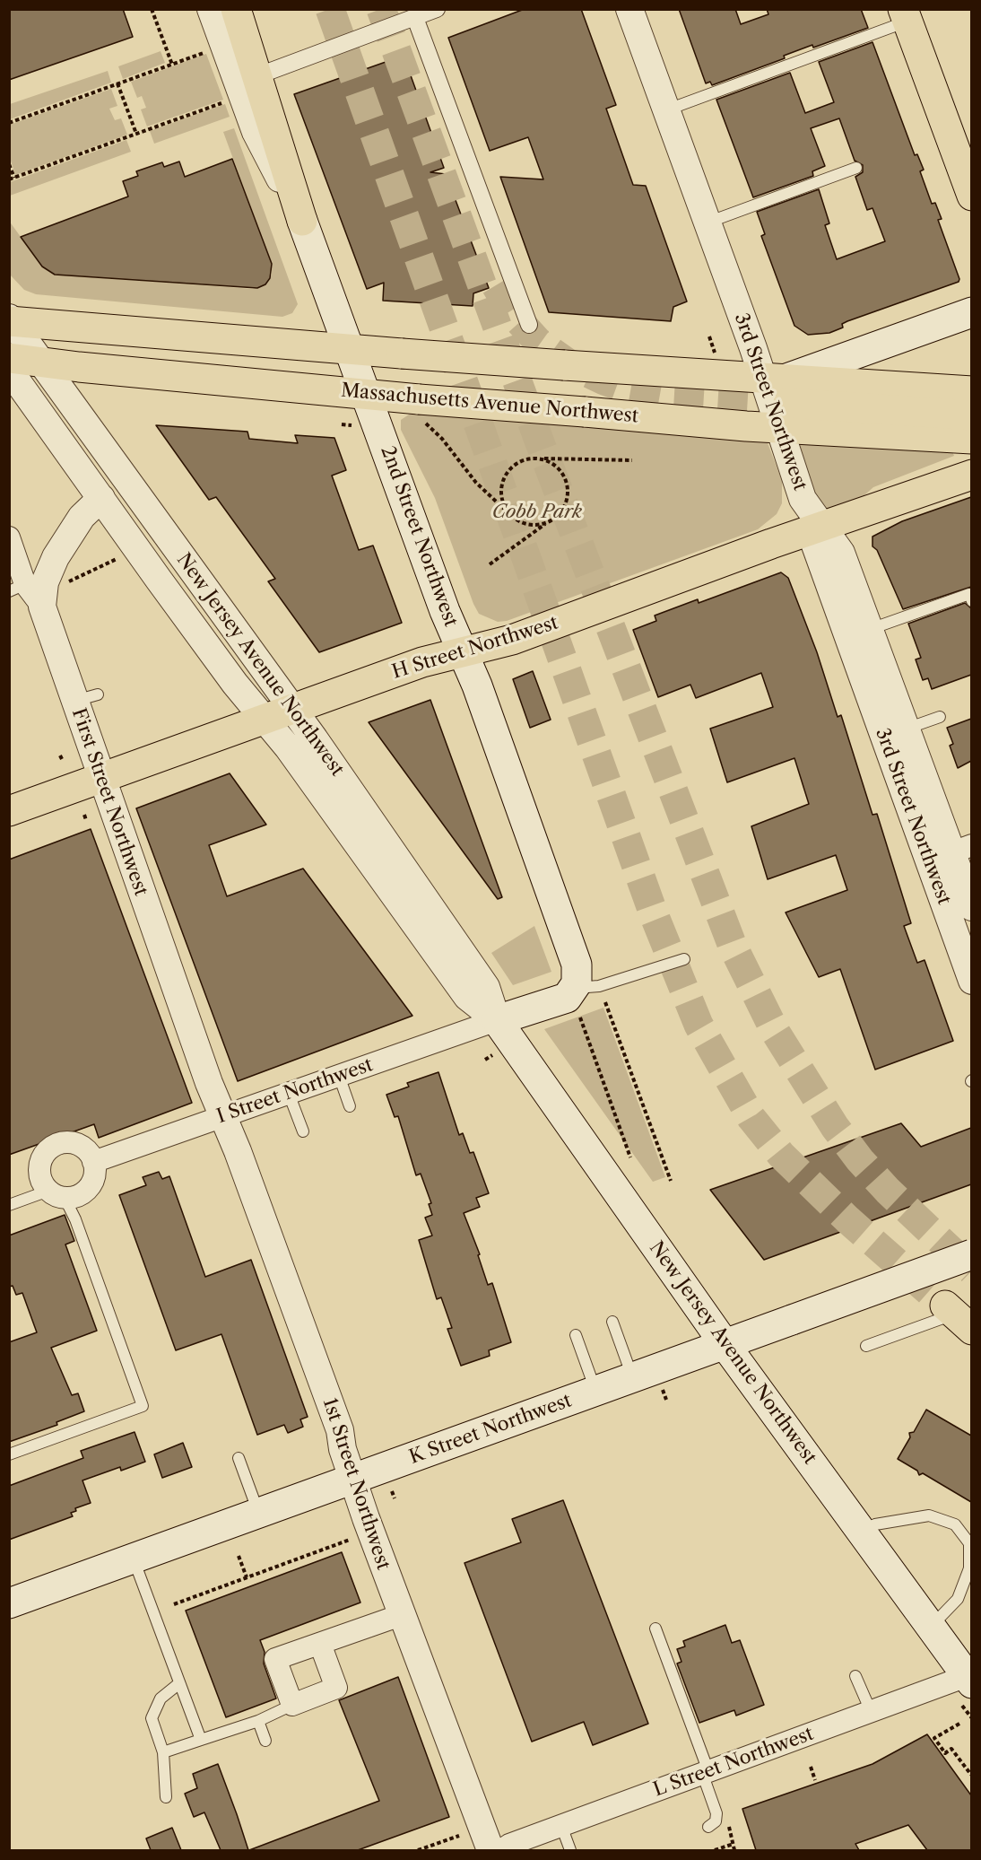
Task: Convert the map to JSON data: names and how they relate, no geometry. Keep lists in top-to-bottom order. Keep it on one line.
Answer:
{"streets":{"main road":["Massachusetts Avenue Northwest","2nd Street Northwest","H Street Northwest","New Jersey Avenue Northwest","K Street Northwest"],"street":["3rd Street Northwest","First Street Northwest","I Street Northwest","1st Street Northwest","L Street Northwest"]},"crossings":[["3rd Street Northwest","Massachusetts Avenue Northwest"],["3rd Street Northwest","H Street Northwest"],["Massachusetts Avenue Northwest","2nd Street Northwest"],["Massachusetts Avenue Northwest","New Jersey Avenue Northwest"],["2nd Street Northwest","H Street Northwest"],["H Street Northwest","New Jersey Avenue Northwest"],["H Street Northwest","First Street Northwest"],["New Jersey Avenue Northwest","First Street Northwest"],["New Jersey Avenue Northwest","I Street Northwest"],["New Jersey Avenue Northwest","K Street Northwest"],["New Jersey Avenue Northwest","L Street Northwest"],["First Street Northwest","I Street Northwest"],["First Street Northwest","1st Street Northwest"],["I Street Northwest","1st Street Northwest"],["K Street Northwest","1st Street Northwest"]],"parks":["Cobb Park"]}
